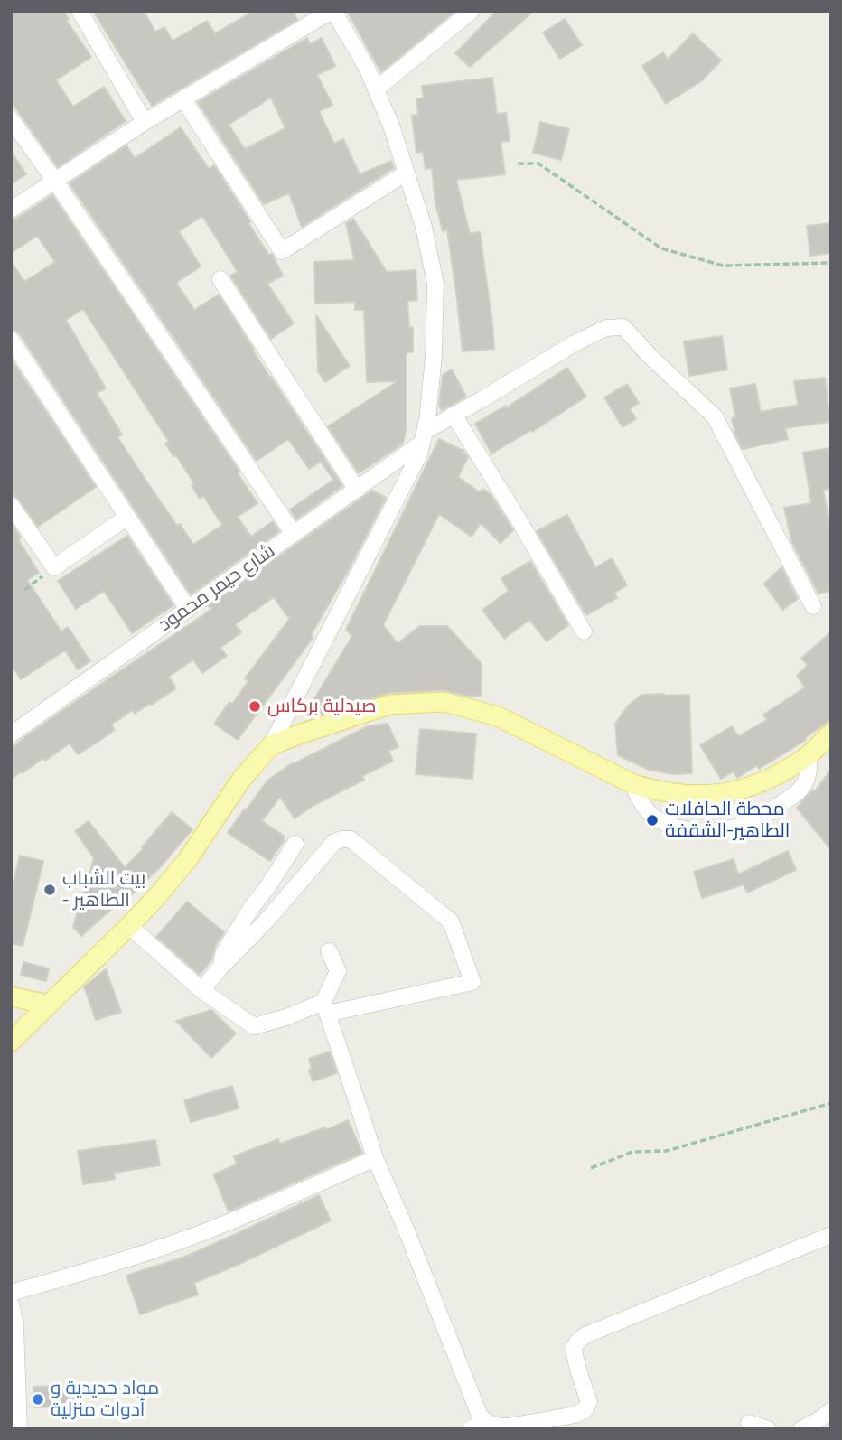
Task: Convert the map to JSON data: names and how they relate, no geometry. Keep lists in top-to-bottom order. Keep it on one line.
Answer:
{"streets":{"street":["شارع حيمر محمود"]},"places":["صيدلية بركاس","محطة الحافلات الطاهير-الشقفة","بيت الشباب - الطاهير","مواد حديدية و أدوات منزلية"]}
